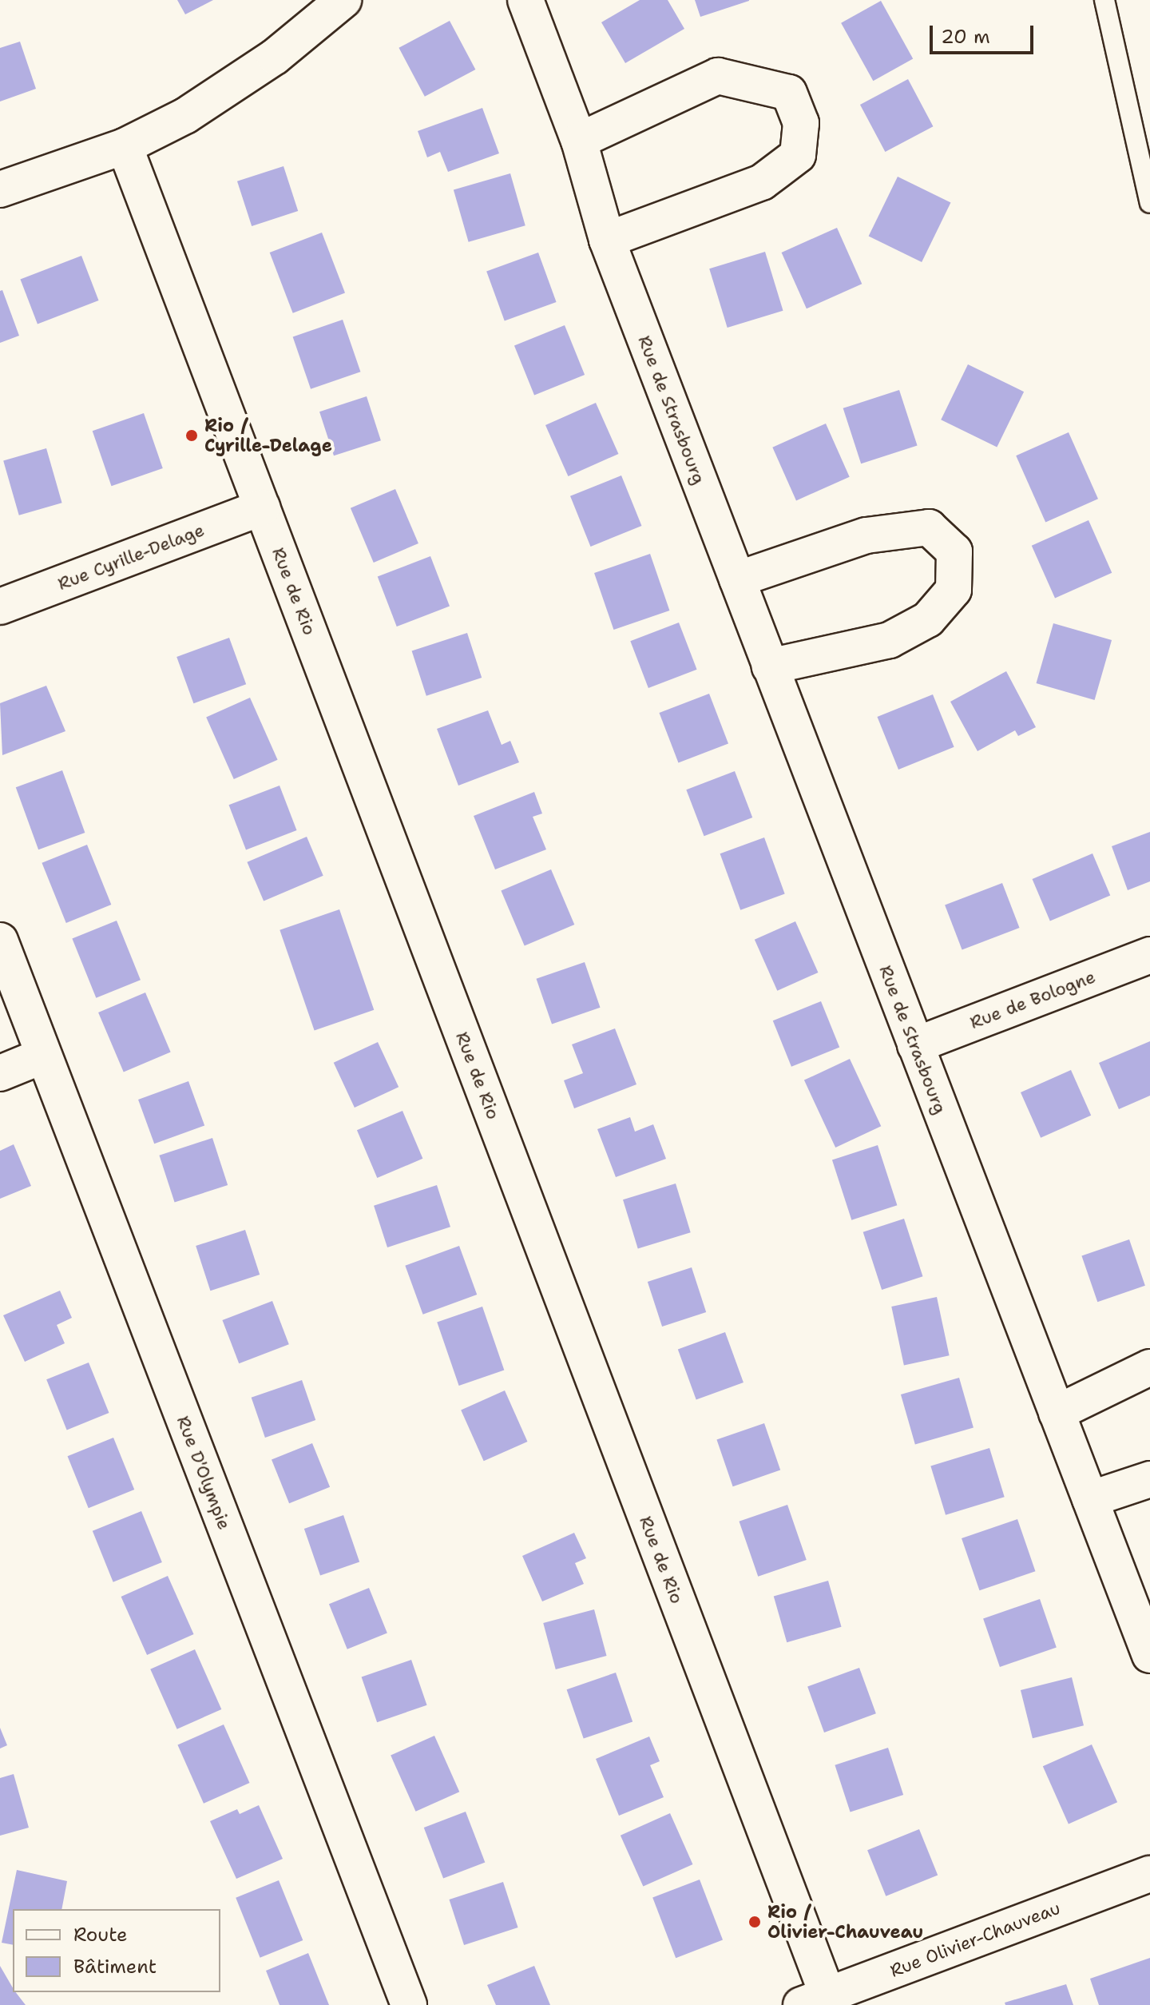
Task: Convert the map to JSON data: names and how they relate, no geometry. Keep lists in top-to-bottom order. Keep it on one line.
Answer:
{"streets":{"street":["Rue de Strasbourg","Rue Cyrille-Delage","Rue de Rio","Rue de Bologne","Rue D'Olympie","Rue Olivier-Chauveau"]},"crossings":[["Rue de Strasbourg","Rue de Bologne"],["Rue Cyrille-Delage","Rue de Rio"],["Rue de Rio","Rue Olivier-Chauveau"]],"places":["Rio / Cyrille-Delage","Rio / Olivier-Chauveau"],"legend":["Route","Bâtiment"],"scale_bar":"20 m"}
